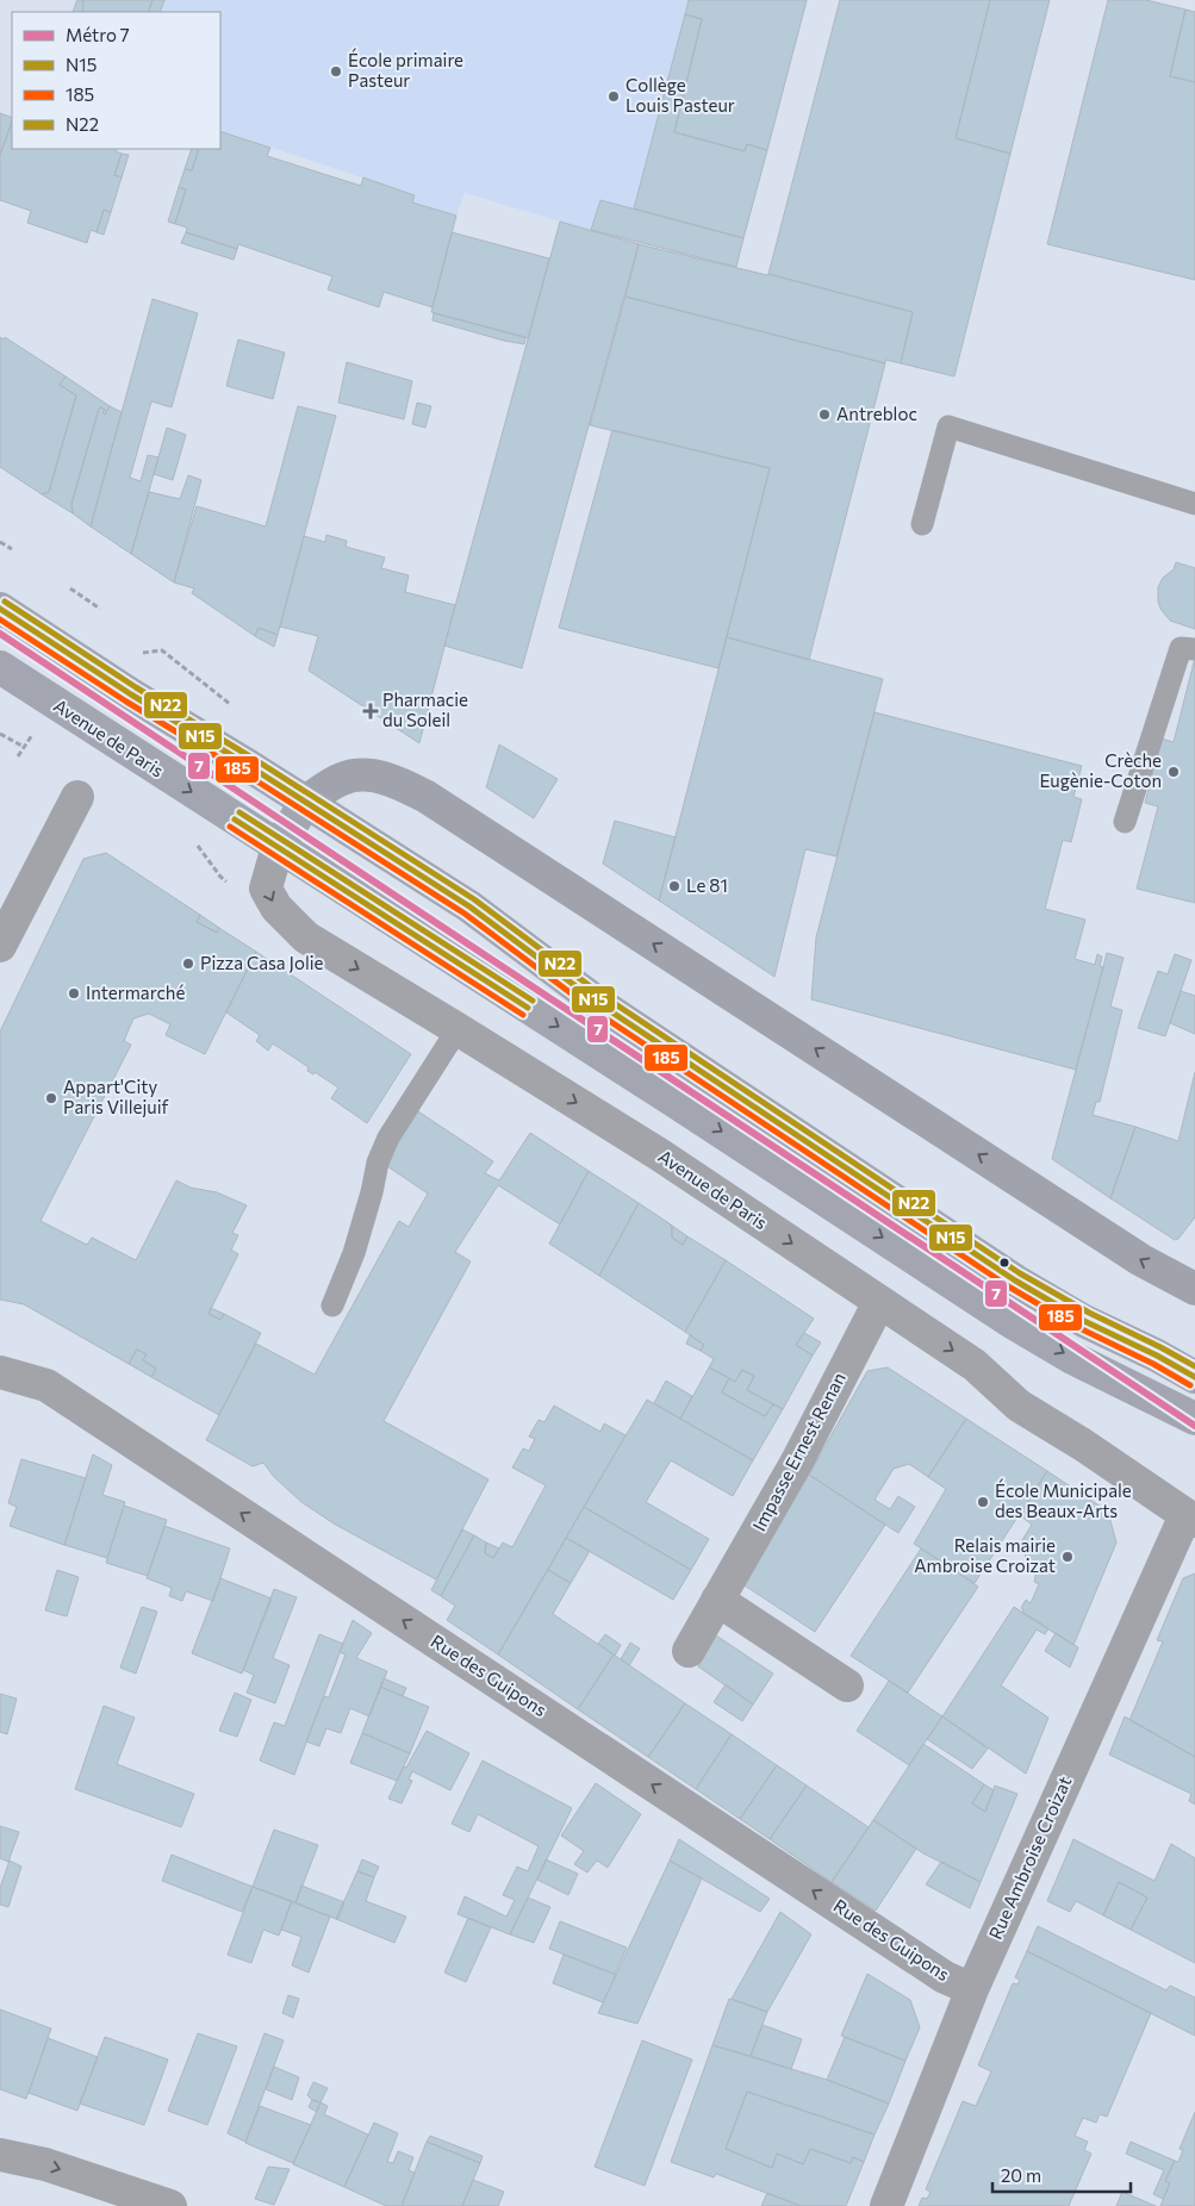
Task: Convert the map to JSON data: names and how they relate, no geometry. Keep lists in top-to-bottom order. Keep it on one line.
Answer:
{"streets":{"main road":["Avenue de Paris"],"street":["Impasse Ernest Renan","Rue des Guipons","Rue Ambroise Croizat"]},"crossings":[["Avenue de Paris","Impasse Ernest Renan"],["Avenue de Paris","Rue Ambroise Croizat"],["Rue des Guipons","Rue Ambroise Croizat"]],"one_way":["Rue des Guipons"],"places":{"other":["École primaire Pasteur","Collège Louis Pasteur","Antrebloc","Crèche Eugènie-Coton","Le 81","Pizza Casa Jolie","Intermarché","Appart'City Paris Villejuif","École Municipale des Beaux-Arts","Relais mairie Ambroise Croizat"],"health":["Pharmacie du Soleil"]},"lines":["transit line N22","transit line N15","transit line 185","metro line 7"],"legend":["Métro 7","N15","185","N22"],"scale_bar":"20 m"}
